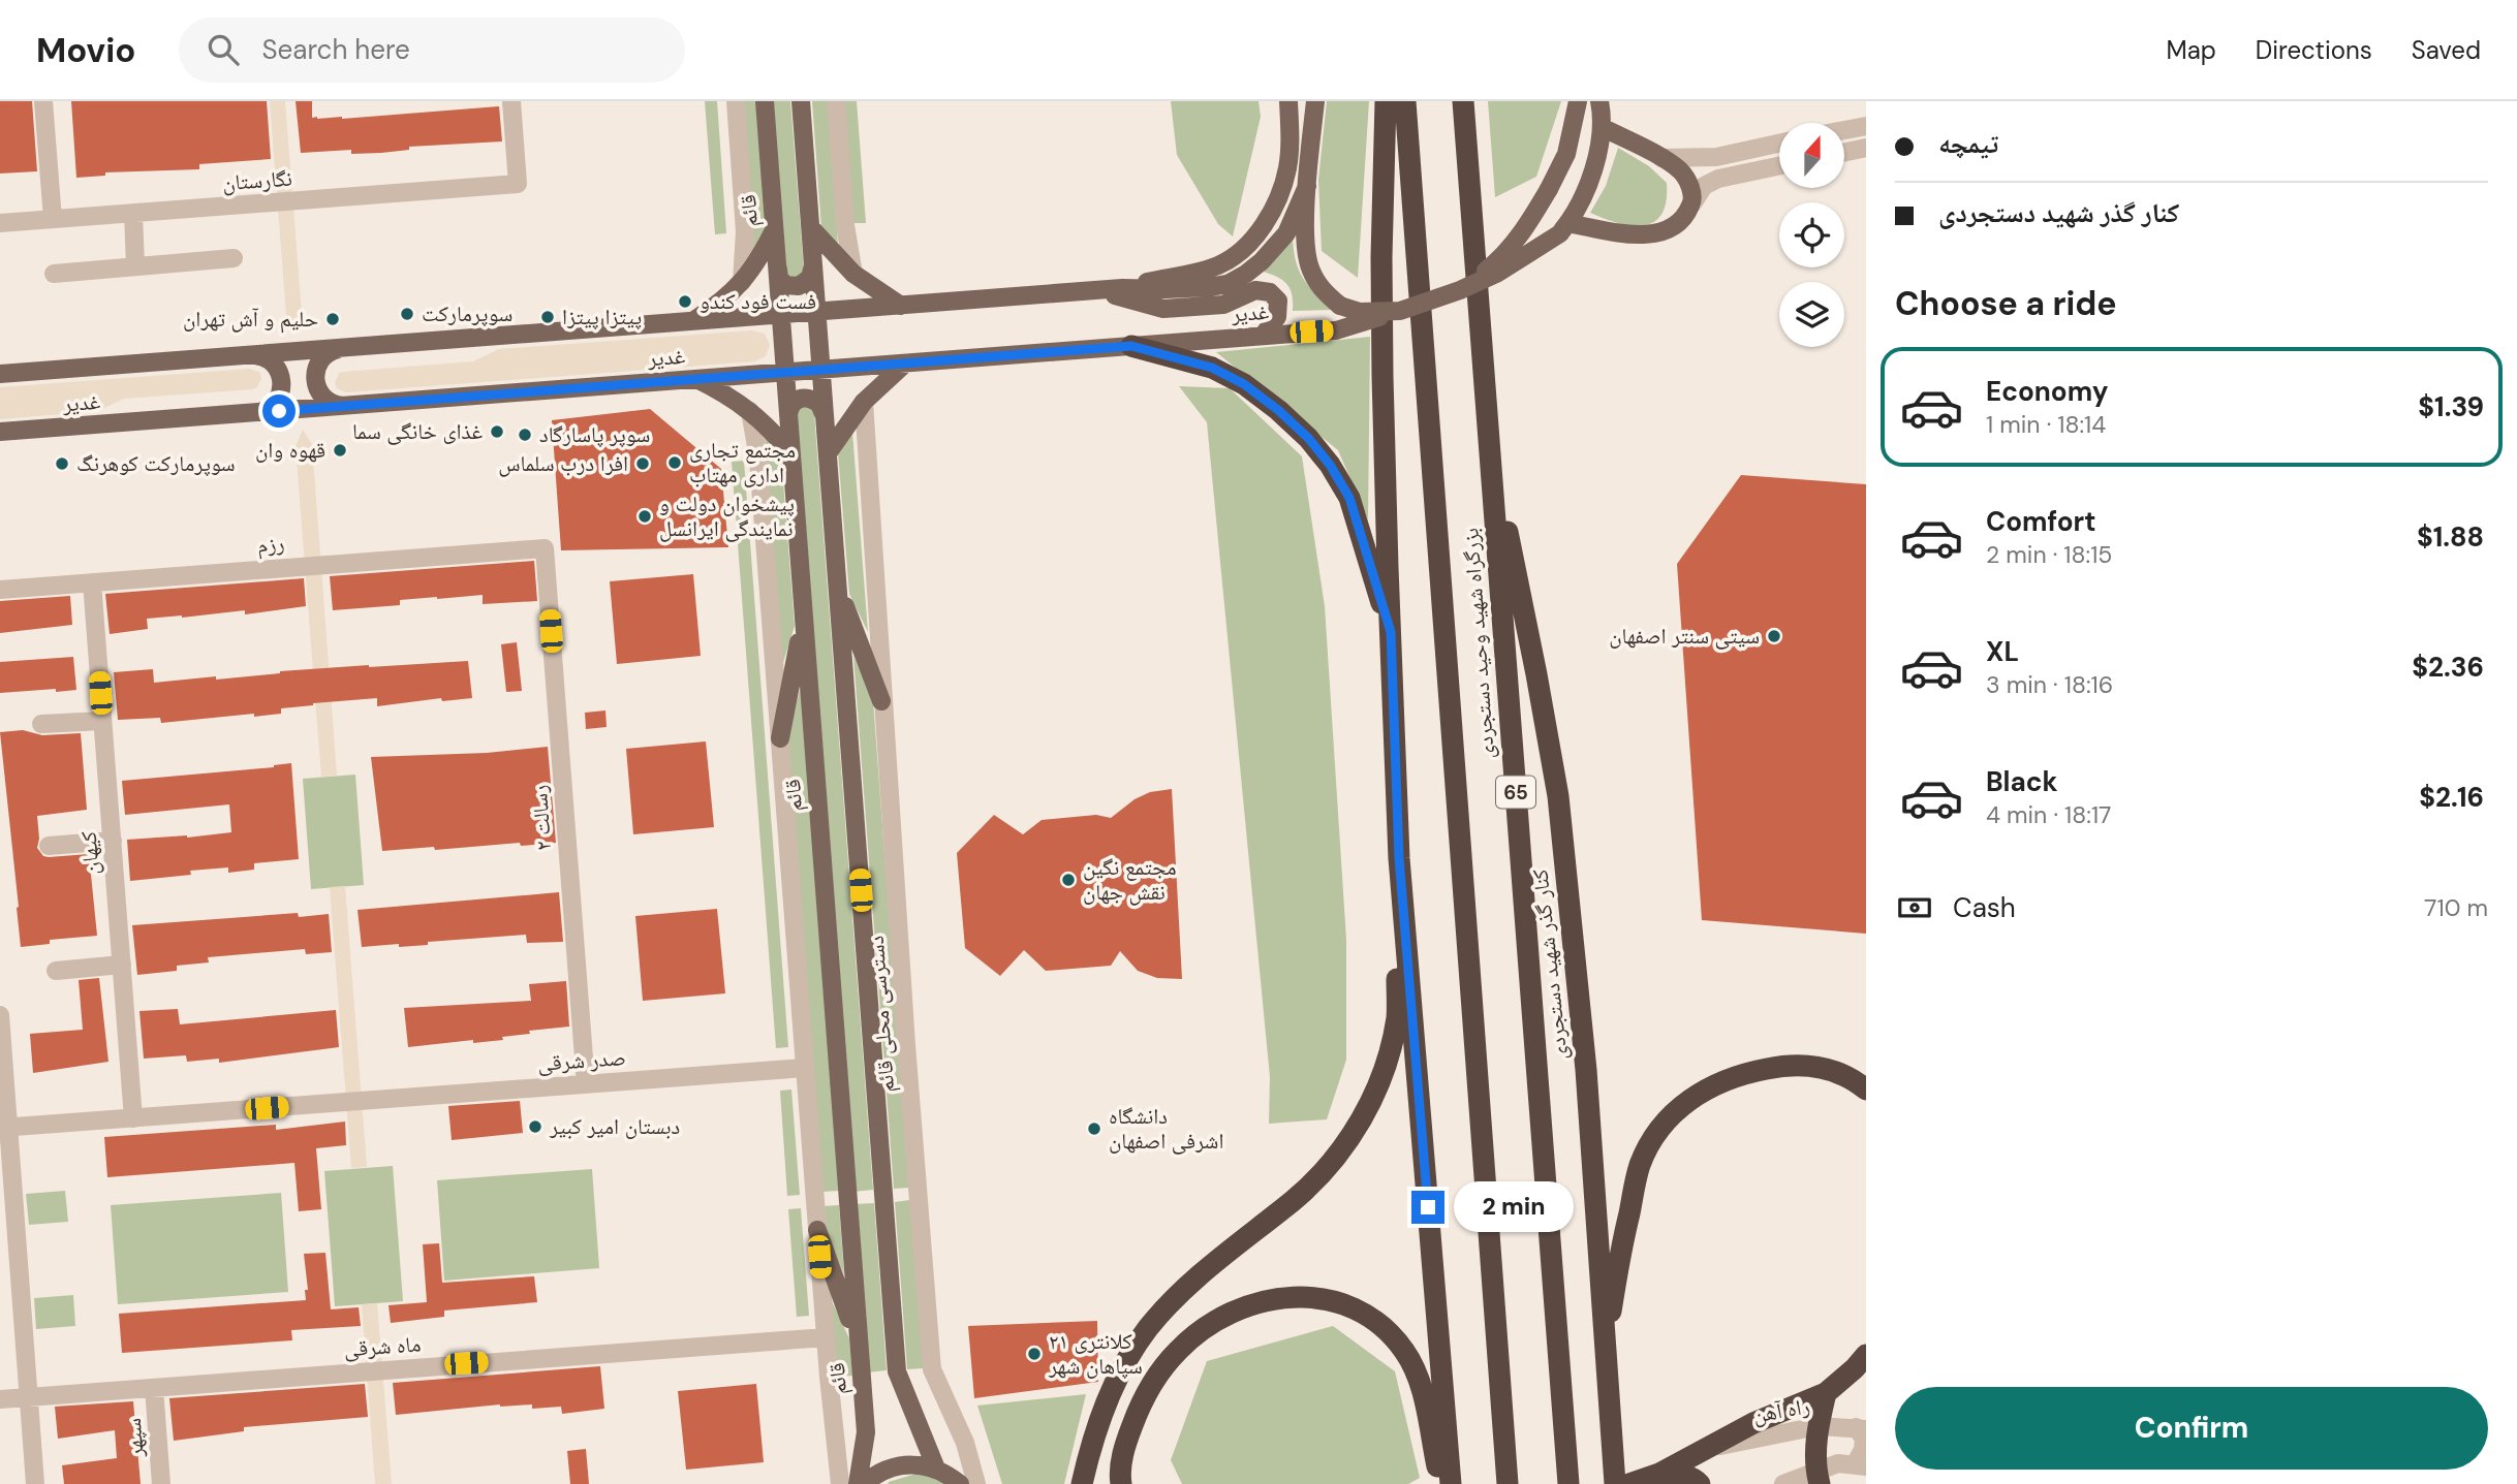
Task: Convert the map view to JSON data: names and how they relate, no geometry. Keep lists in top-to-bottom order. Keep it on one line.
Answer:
{"streets":{"highway":["بزرگراه شهید وحید دستجردی","65","کنار گذر شهید دستجردی"],"main road":["قائم","غدیر"],"street":["نگارستان","رزم","رسالت ۲","کیهان","دسترسی محلی قائم","صدر شرقی","ماه شرقی","راه آهن","سپهر"]},"crossings":[["قائم","غدیر"],["رزم","رسالت ۲"],["رزم","کیهان"],["بزرگراه شهید وحید دستجردی","کنار گذر شهید دستجردی"],["رسالت ۲","صدر شرقی"],["کیهان","صدر شرقی"],["ماه شرقی","سپهر"]],"places":["فست فود کندو","سوپرمارکت","پیتزا پیتزا","حلیم و آش تهران","غذای خانگی سما","سوپر پاسارگاد","قهوه وان","مجتمع تجاری اداری مهتاب","سوپرمارکت کوهرنگ","افرا درب سلماس","پیشخوان دولت و نمایندگی ایرانسل","سیتی سنتر اصفهان","مجتمع نگین نقش جهان","دبستان امیر کبیر","دانشگاه اشرفی اصفهان","کلانتری ۲۱ سپاهان شهر"],"north":"top","page":{"header":"Movio","search":"Search here","nav":["Map","Directions","Saved"],"banner":["تیمچه","کنار گذر شهید دستجردی"],"heading":"Choose a ride","list":[{"name":"Economy","note":"1 min · 18:14","value":"$1.39"},{"name":"Comfort","note":"2 min · 18:15","value":"$1.88"},{"name":"XL","note":"3 min · 18:16","value":"$2.36"},{"name":"Black","note":"4 min · 18:17","value":"$2.16"}],"pay":["Cash","710 m"],"bubble":"2 min","buttons":"Confirm"}}
